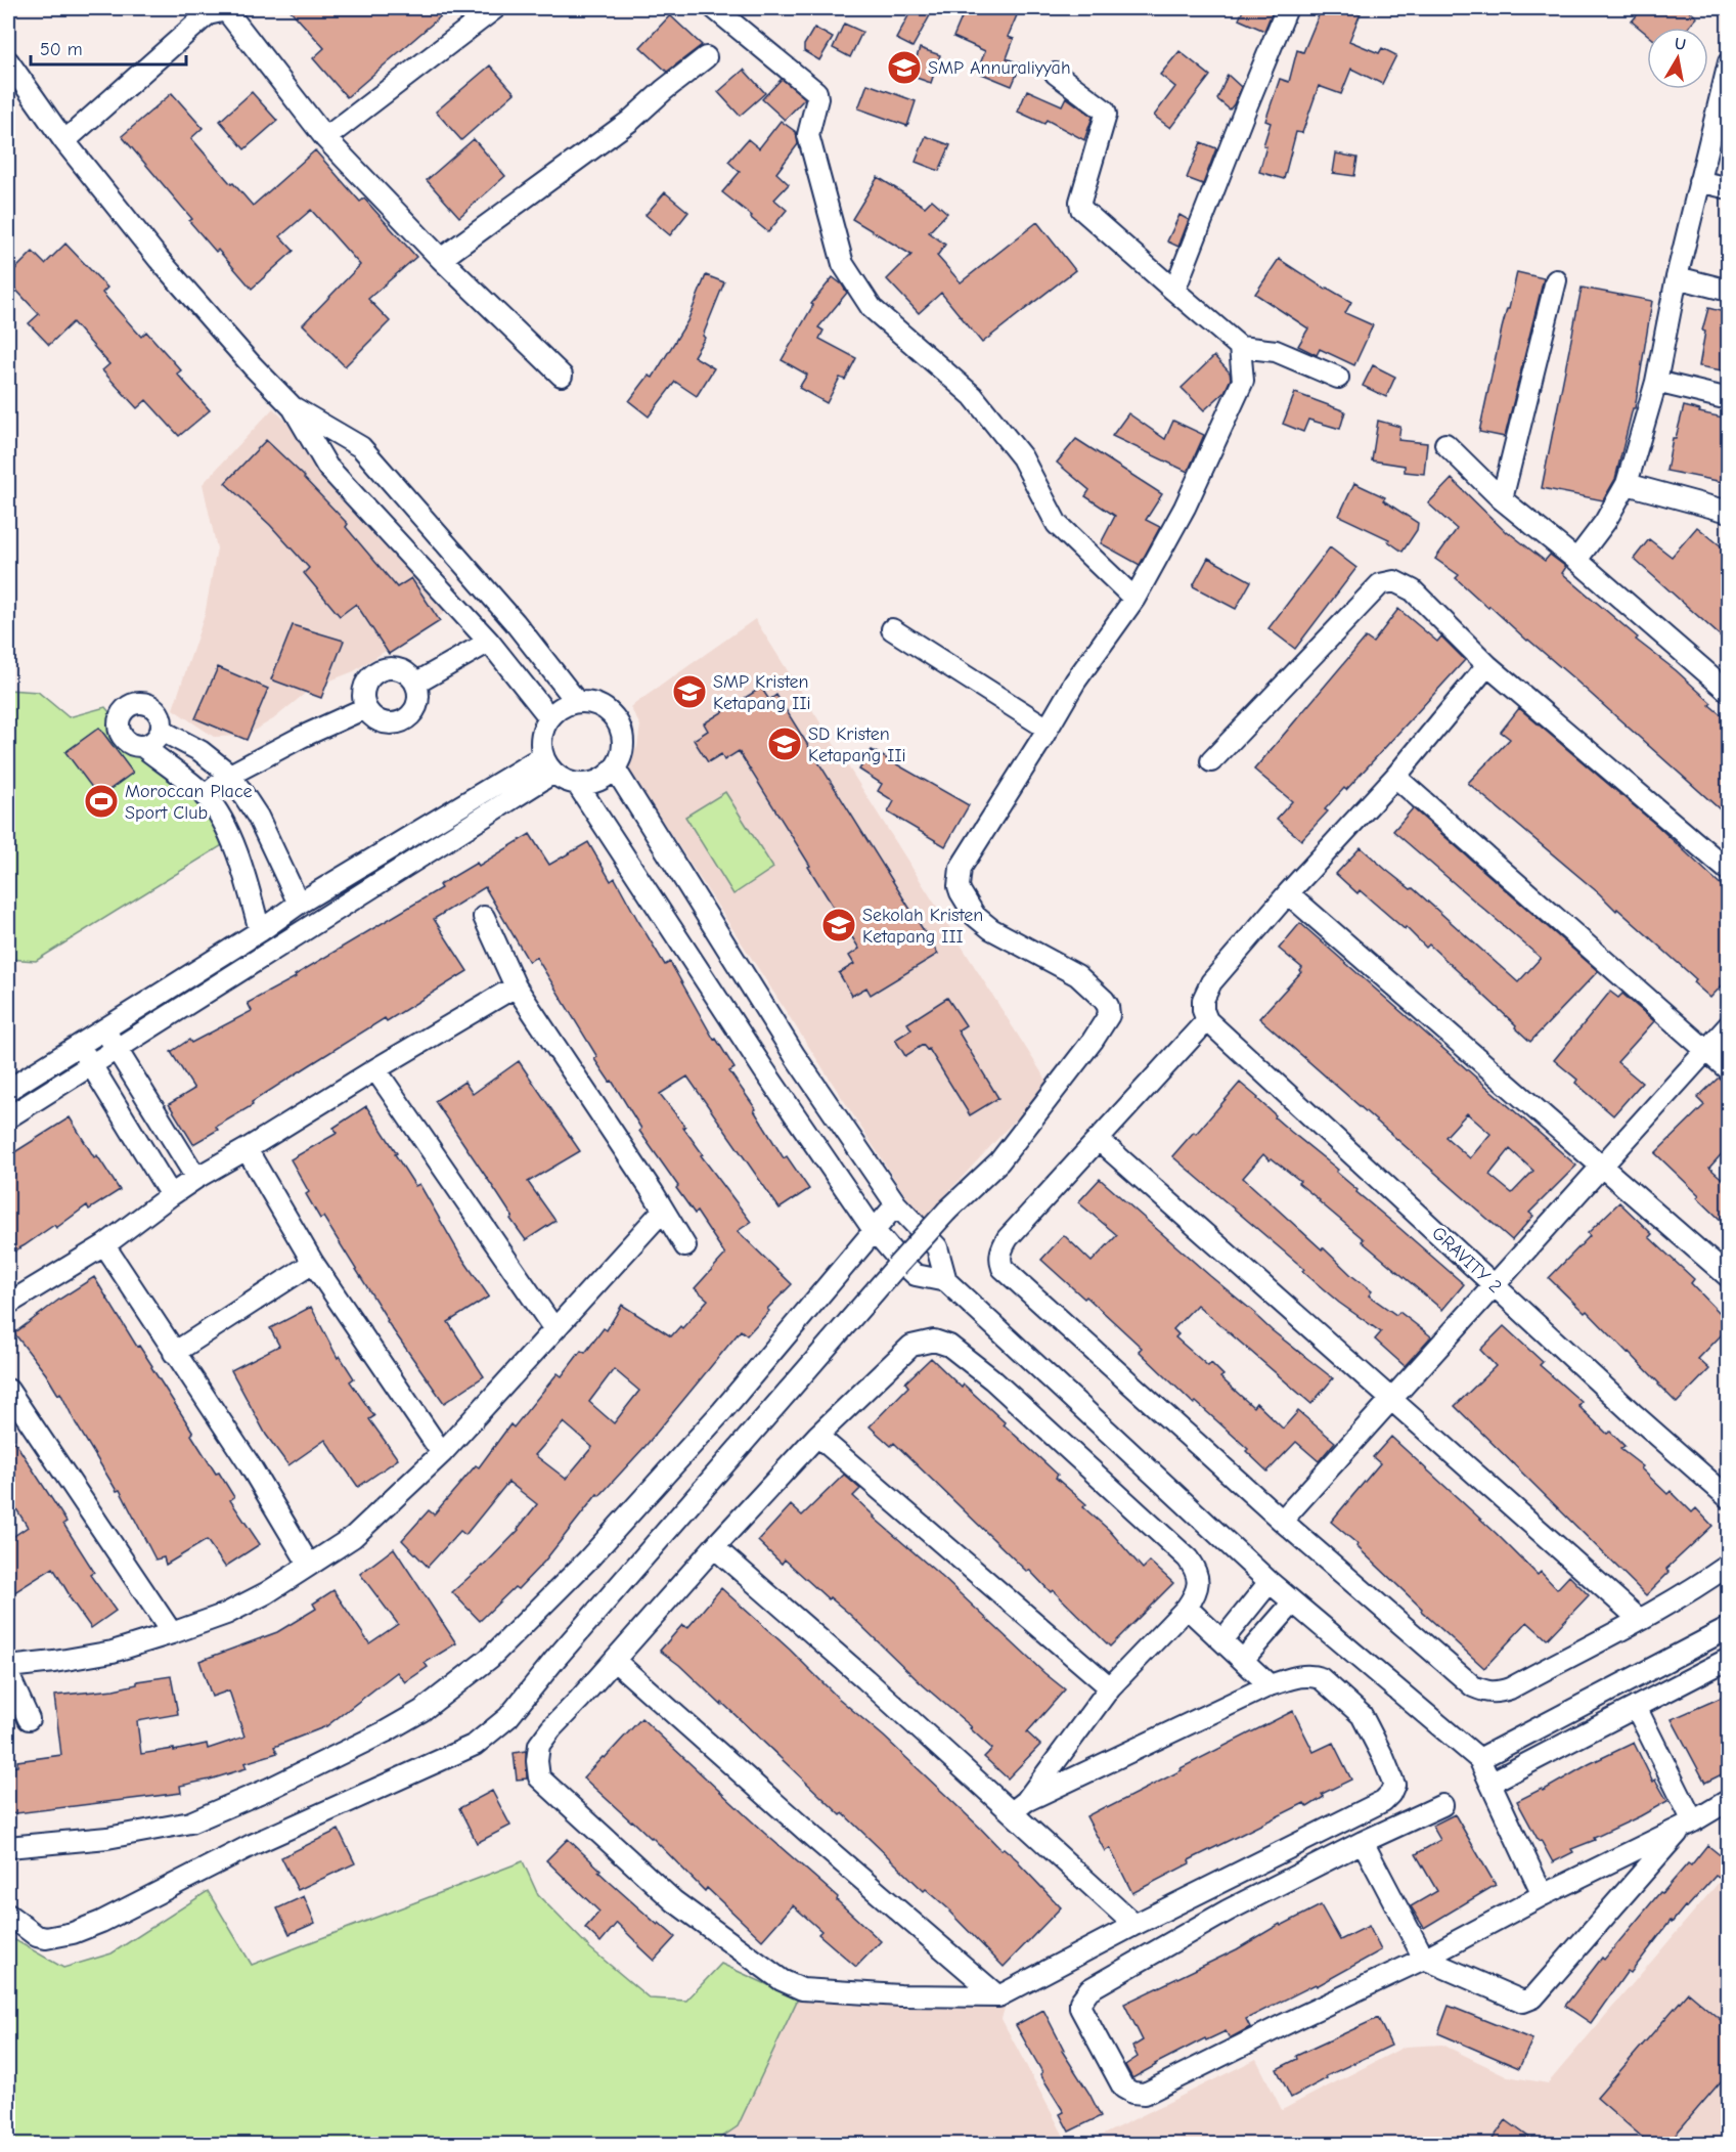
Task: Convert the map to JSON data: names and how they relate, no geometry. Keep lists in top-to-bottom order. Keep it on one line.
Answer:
{"streets":{"street":["GRAVITY 2"]},"places":{"school or university":["SMP Annuraliyyah","SMP Kristen Ketapang IIi","SD Kristen Ketapang IIi","Sekolah Kristen Ketapang III"],"sports":["Moroccan Place Sport Club"]},"scale_bar":"50 m","north":"top"}
